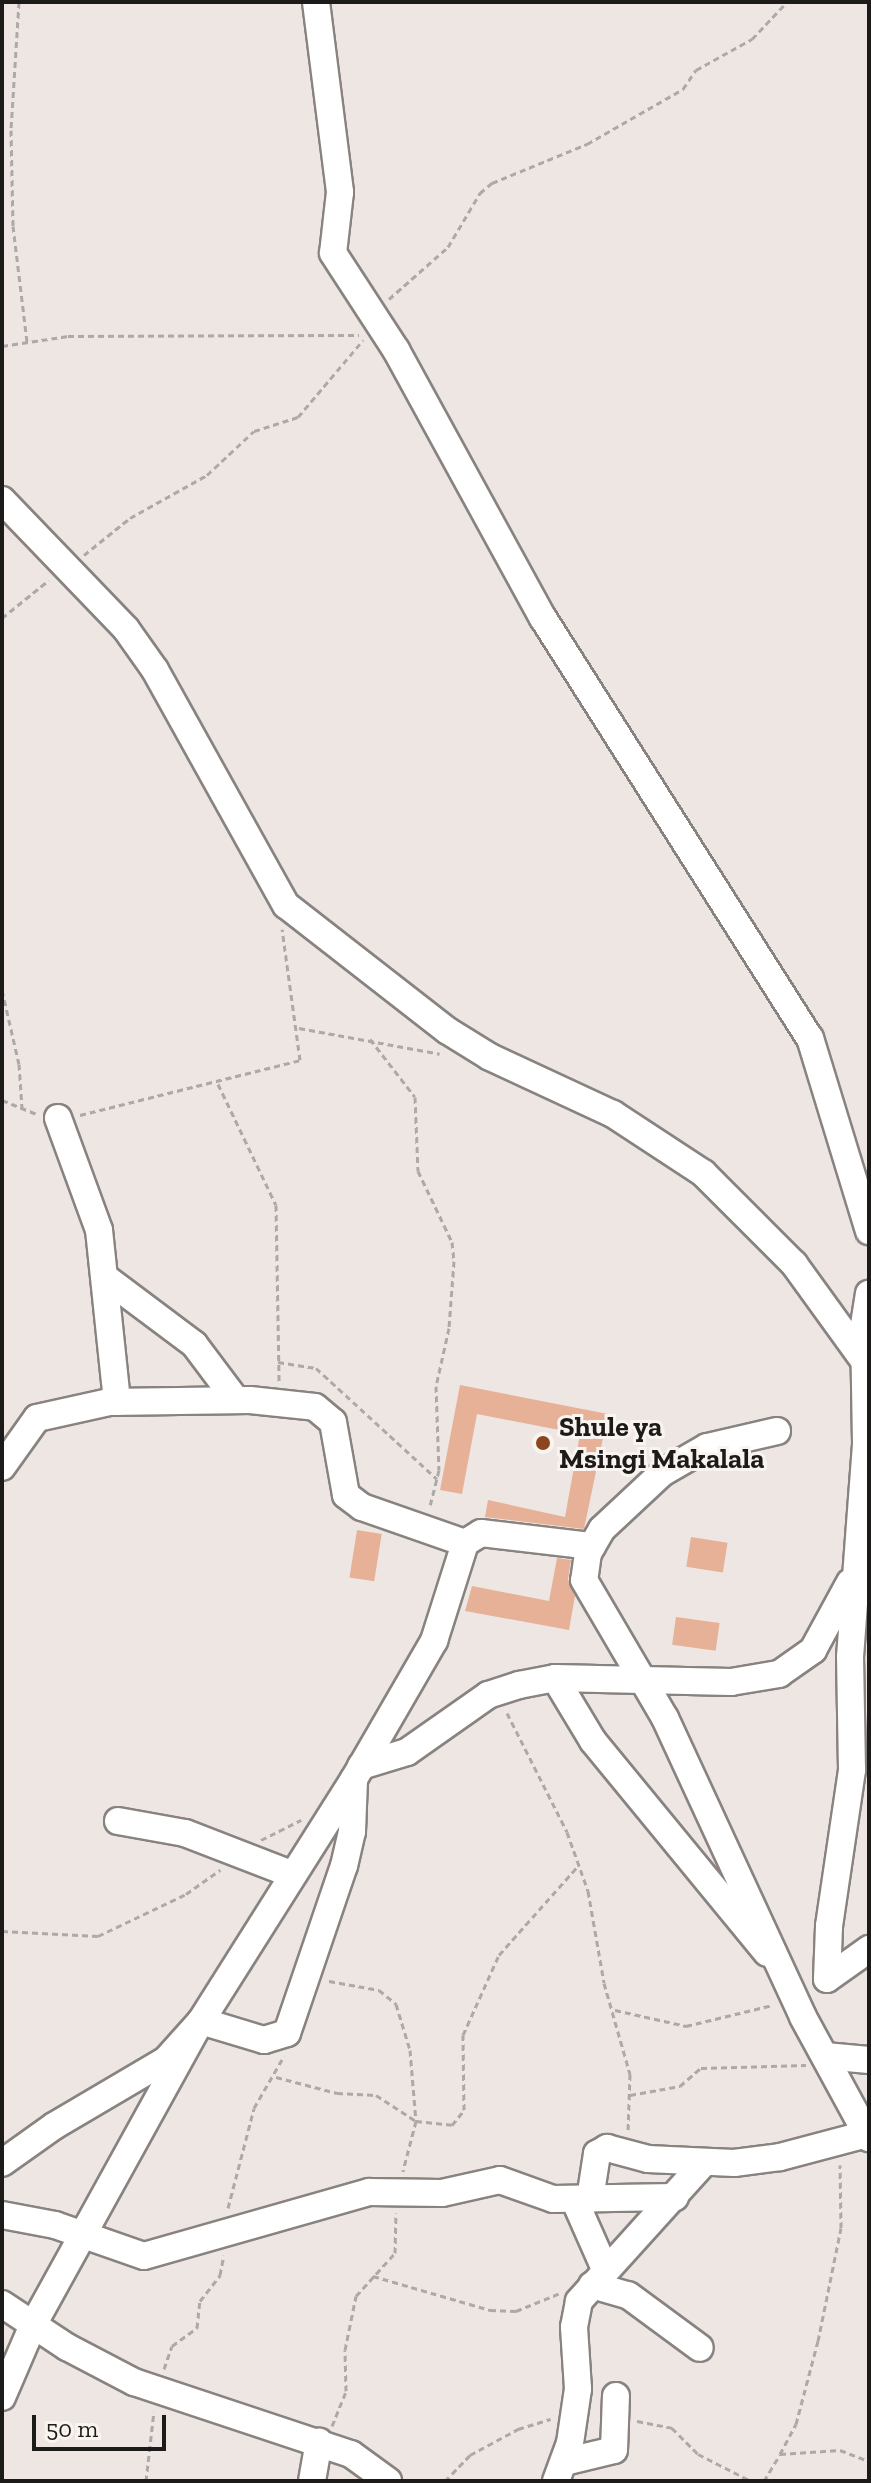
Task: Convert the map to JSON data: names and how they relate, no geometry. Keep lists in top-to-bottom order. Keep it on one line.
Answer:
{"places":["Shule ya Msingi Makalala"],"scale_bar":"50 m"}
